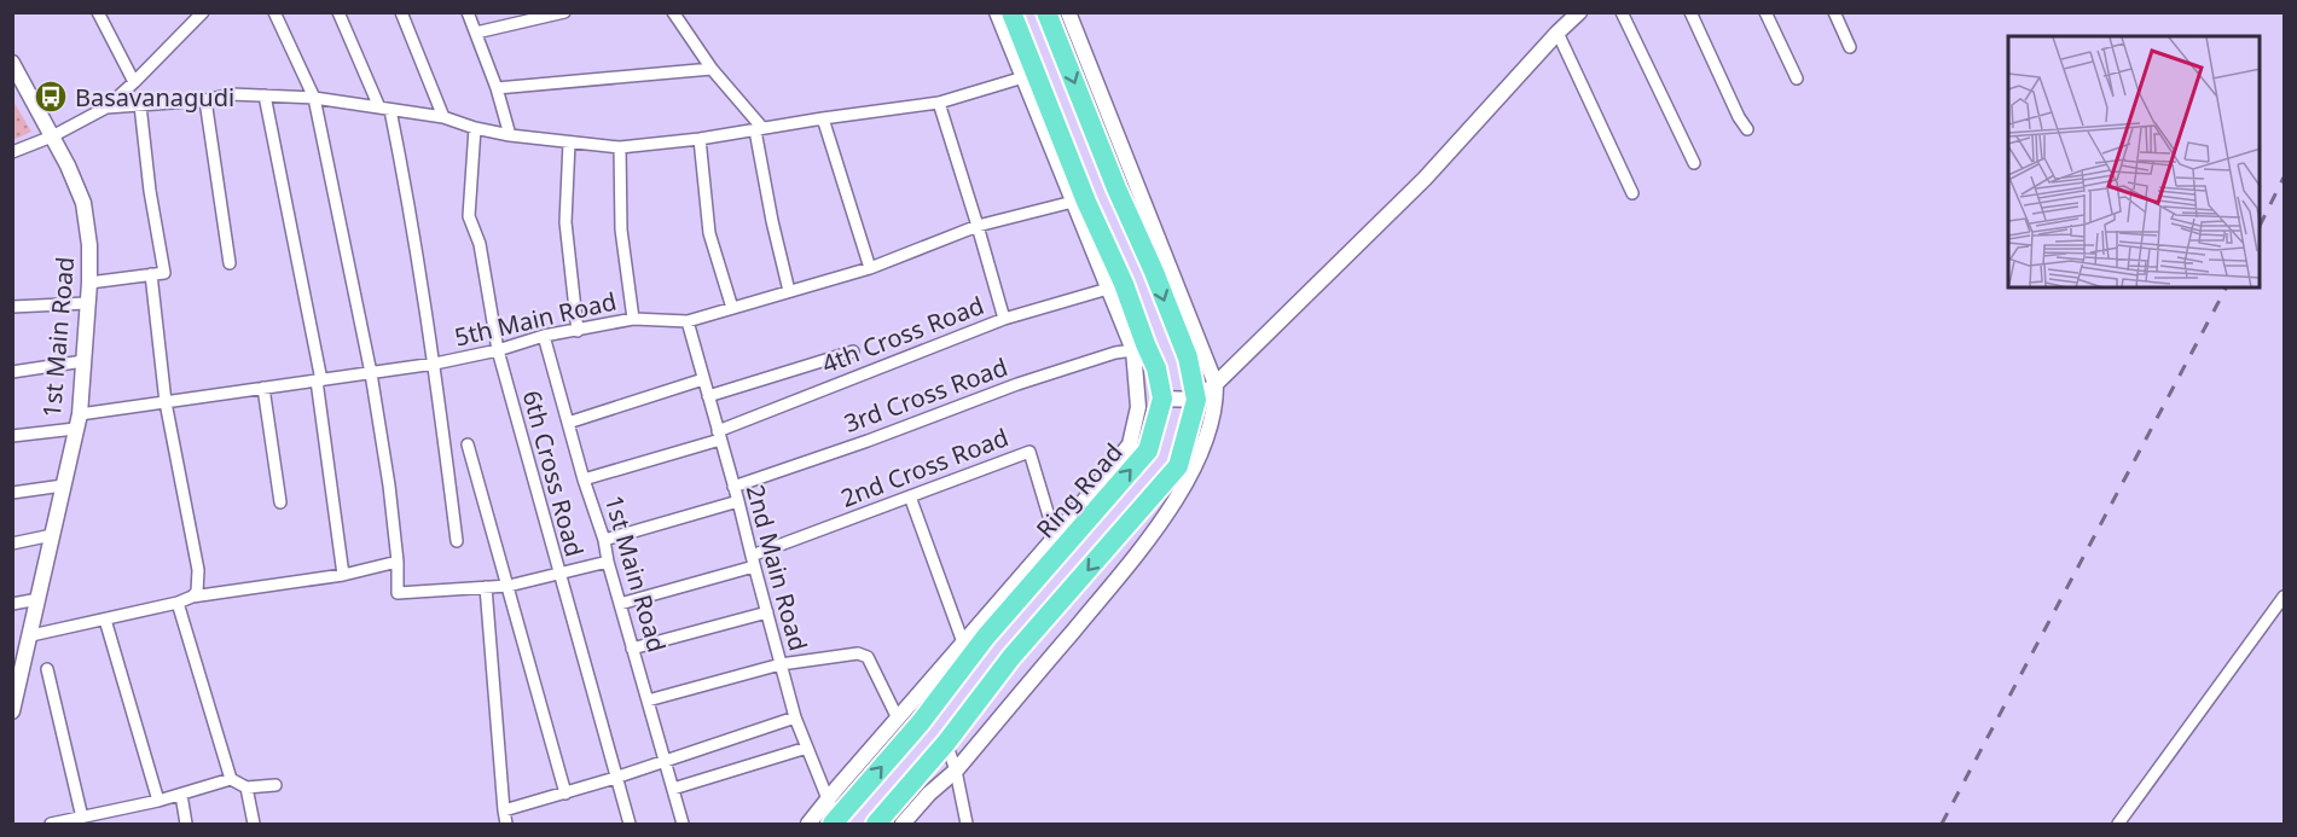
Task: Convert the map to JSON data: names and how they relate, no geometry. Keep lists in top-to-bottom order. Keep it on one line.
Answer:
{"streets":{"highway":["Ring Road"],"street":["5th Main Road","4th Cross Road","1st Main Road","3rd Cross Road","2nd Cross Road","6th Cross Road","2nd Main Road"]},"crossings":[["5th Main Road","1st Main Road"],["5th Main Road","6th Cross Road"],["5th Main Road","2nd Main Road"],["4th Cross Road","1st Main Road"],["4th Cross Road","2nd Main Road"],["1st Main Road","2nd Cross Road"],["3rd Cross Road","2nd Main Road"],["2nd Cross Road","2nd Main Road"],["Ring Road","2nd Main Road"]],"places":{"bus stop":["Basavanagudi"]}}
